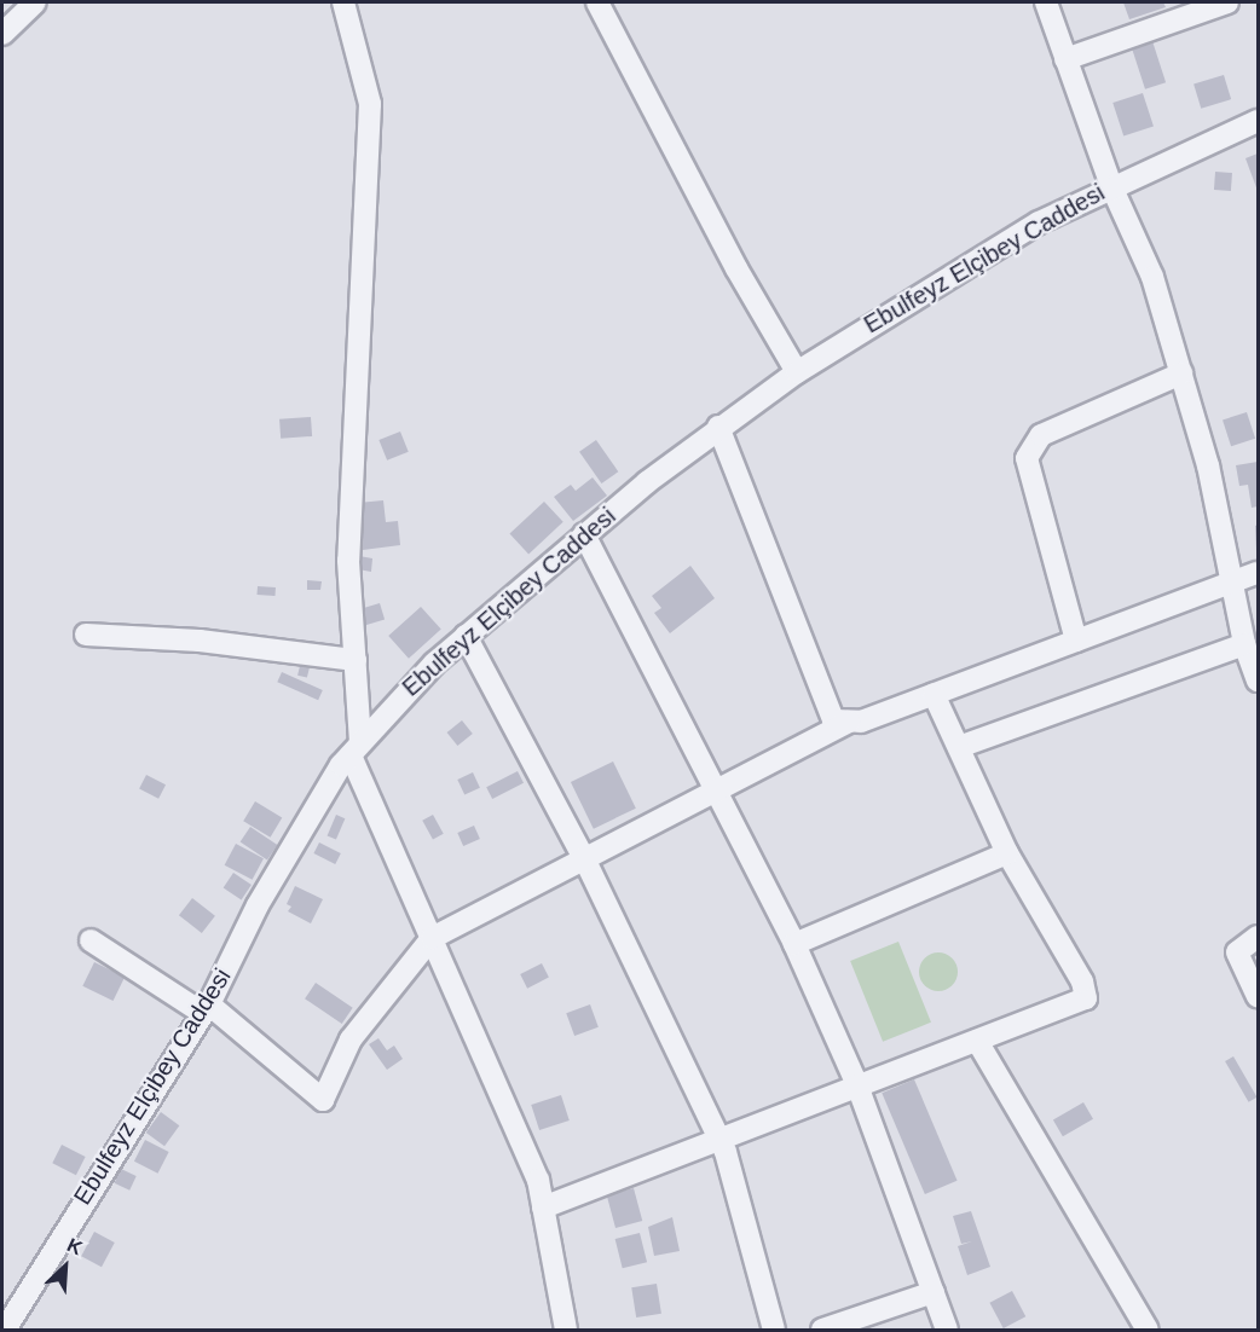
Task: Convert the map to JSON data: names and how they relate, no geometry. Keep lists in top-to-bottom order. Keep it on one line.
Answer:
{"streets":{"street":["Ebulfeyz Elçibey Caddesi"]},"north":"top right"}
